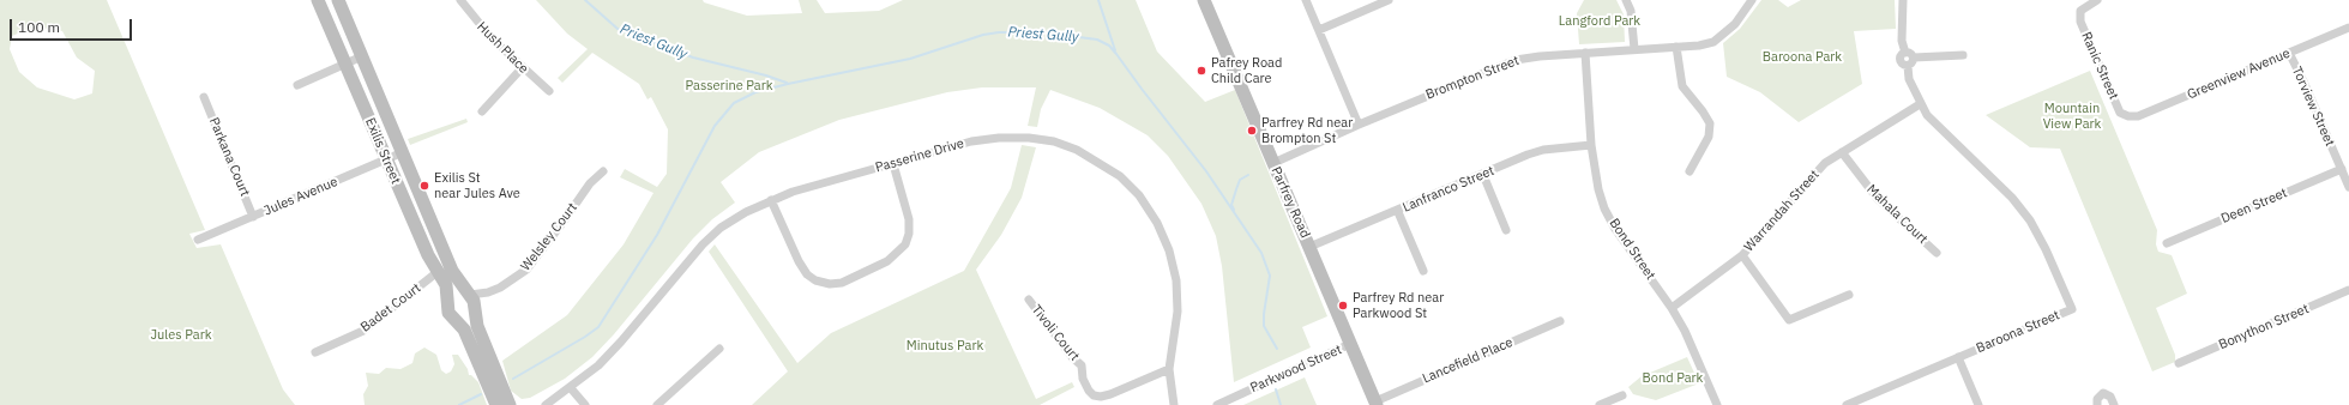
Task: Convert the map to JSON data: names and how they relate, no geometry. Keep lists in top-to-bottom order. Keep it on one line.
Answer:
{"streets":{"street":["Hush Place","Ranic Street","Greenview Avenue","Brompton Street","Torview Street","Exilis Street","Passerine Drive","Parkana Court","Lanfranco Street","Jules Avenue","Parfrey Road","Deen Street","Warrandah Street","Mahala Court","Welsley Court","Bond Street","Badet Court","Bonython Street","Baroona Street","Tivoli Court","Lancefield Place","Parkwood Street"]},"crossings":[["Ranic Street","Greenview Avenue"],["Greenview Avenue","Torview Street"],["Brompton Street","Parfrey Road"],["Brompton Street","Bond Street"],["Torview Street","Deen Street"],["Exilis Street","Jules Avenue"],["Exilis Street","Welsley Court"],["Exilis Street","Badet Court"],["Passerine Drive","Tivoli Court"],["Parkana Court","Jules Avenue"],["Lanfranco Street","Parfrey Road"],["Lanfranco Street","Bond Street"],["Parfrey Road","Lancefield Place"],["Parfrey Road","Parkwood Street"],["Warrandah Street","Mahala Court"],["Warrandah Street","Bond Street"],["Warrandah Street","Baroona Street"]],"water":["Priest Gully"],"parks":["Langford Park","Baroona Park","Passerine Park","Mountain View Park","Jules Park","Minutus Park","Bond Park"],"places":["Pafrey Road Child Care","Parfrey Rd near Brompton St","Exilis St near Jules Ave","Parfrey Rd near Parkwood St"],"scale_bar":"100 m"}
